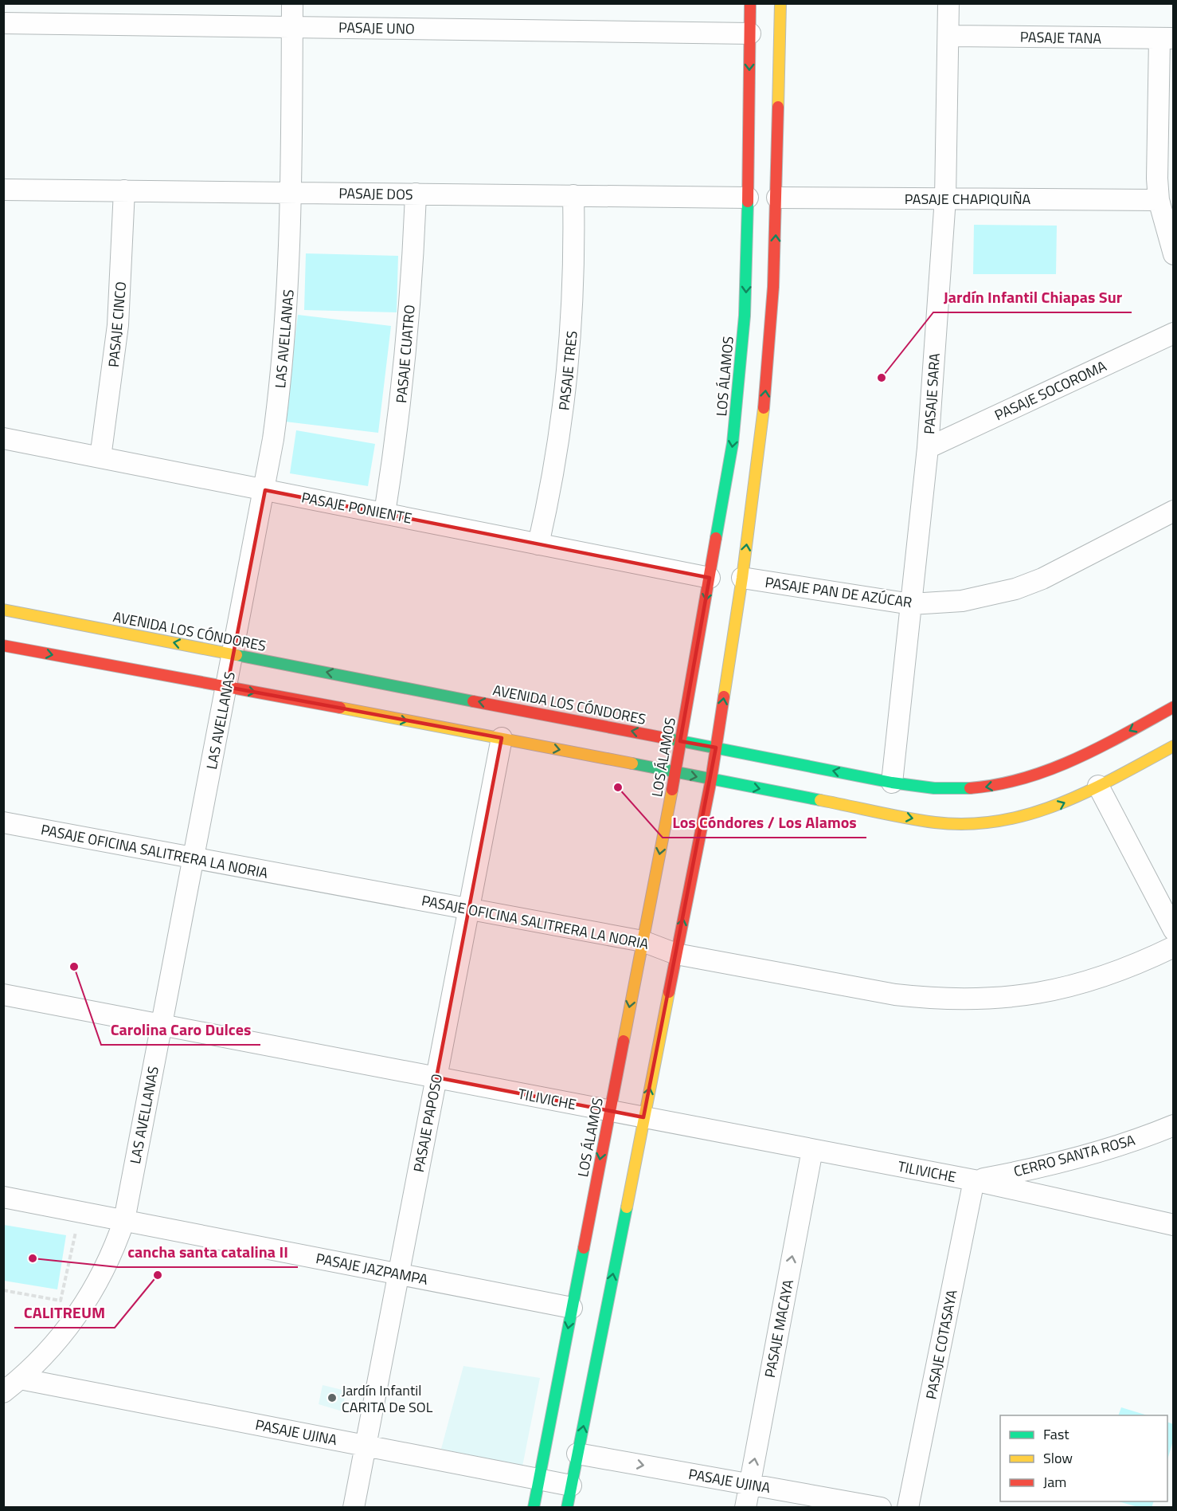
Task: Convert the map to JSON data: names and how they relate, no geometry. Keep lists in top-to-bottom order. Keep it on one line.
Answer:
{"streets":{"street":["PASAJE UNO","PASAJE TANA","PASAJE DOS","PASAJE CHAPIQUIÑA","PASAJE CINCO","LAS AVELLANAS","PASAJE CUATRO","PASAJE TRES","LOS ÁLAMOS","PASAJE SOCOROMA","PASAJE SARA","PASAJE PONIENTE","PASAJE PAN DE AZÚCAR","AVENIDA LOS CÓNDORES","PASAJE OFICINA SALITRERA LA NORIA","TILIVICHE","PASAJE PAPOSO","CERRO SANTA ROSA","PASAJE JAZPAMPA","PASAJE MACAYA","PASAJE COTASAYA","PASAJE UJINA"]},"crossings":[["PASAJE UNO","LAS AVELLANAS"],["PASAJE UNO","LOS ÁLAMOS"],["PASAJE TANA","PASAJE SARA"],["PASAJE DOS","PASAJE CINCO"],["PASAJE DOS","LAS AVELLANAS"],["PASAJE DOS","PASAJE CUATRO"],["PASAJE DOS","PASAJE TRES"],["PASAJE DOS","LOS ÁLAMOS"],["PASAJE CHAPIQUIÑA","PASAJE SARA"],["PASAJE CINCO","PASAJE PONIENTE"],["LAS AVELLANAS","PASAJE PONIENTE"],["LAS AVELLANAS","AVENIDA LOS CÓNDORES"],["LAS AVELLANAS","PASAJE OFICINA SALITRERA LA NORIA"],["LAS AVELLANAS","TILIVICHE"],["LAS AVELLANAS","PASAJE JAZPAMPA"],["LAS AVELLANAS","PASAJE UJINA"],["PASAJE CUATRO","PASAJE PONIENTE"],["PASAJE TRES","PASAJE PONIENTE"],["LOS ÁLAMOS","PASAJE PONIENTE"],["LOS ÁLAMOS","AVENIDA LOS CÓNDORES"],["LOS ÁLAMOS","PASAJE OFICINA SALITRERA LA NORIA"],["LOS ÁLAMOS","TILIVICHE"],["LOS ÁLAMOS","PASAJE JAZPAMPA"],["LOS ÁLAMOS","PASAJE UJINA"],["PASAJE SOCOROMA","PASAJE SARA"],["PASAJE SARA","PASAJE PAN DE AZÚCAR"],["PASAJE SARA","AVENIDA LOS CÓNDORES"],["PASAJE OFICINA SALITRERA LA NORIA","PASAJE PAPOSO"],["TILIVICHE","PASAJE PAPOSO"],["TILIVICHE","CERRO SANTA ROSA"],["TILIVICHE","PASAJE MACAYA"],["TILIVICHE","PASAJE COTASAYA"],["PASAJE PAPOSO","PASAJE JAZPAMPA"],["PASAJE PAPOSO","PASAJE UJINA"],["CERRO SANTA ROSA","PASAJE COTASAYA"],["PASAJE MACAYA","PASAJE UJINA"]],"places":["Jardín Infantil Chiapas Sur","Los Cóndores / Los Alamos","Carolina Caro Dulces","cancha santa catalina II","CALITREUM","Jardín Infantil CARITA De SOL"],"legend":["Fast","Slow","Jam"]}
